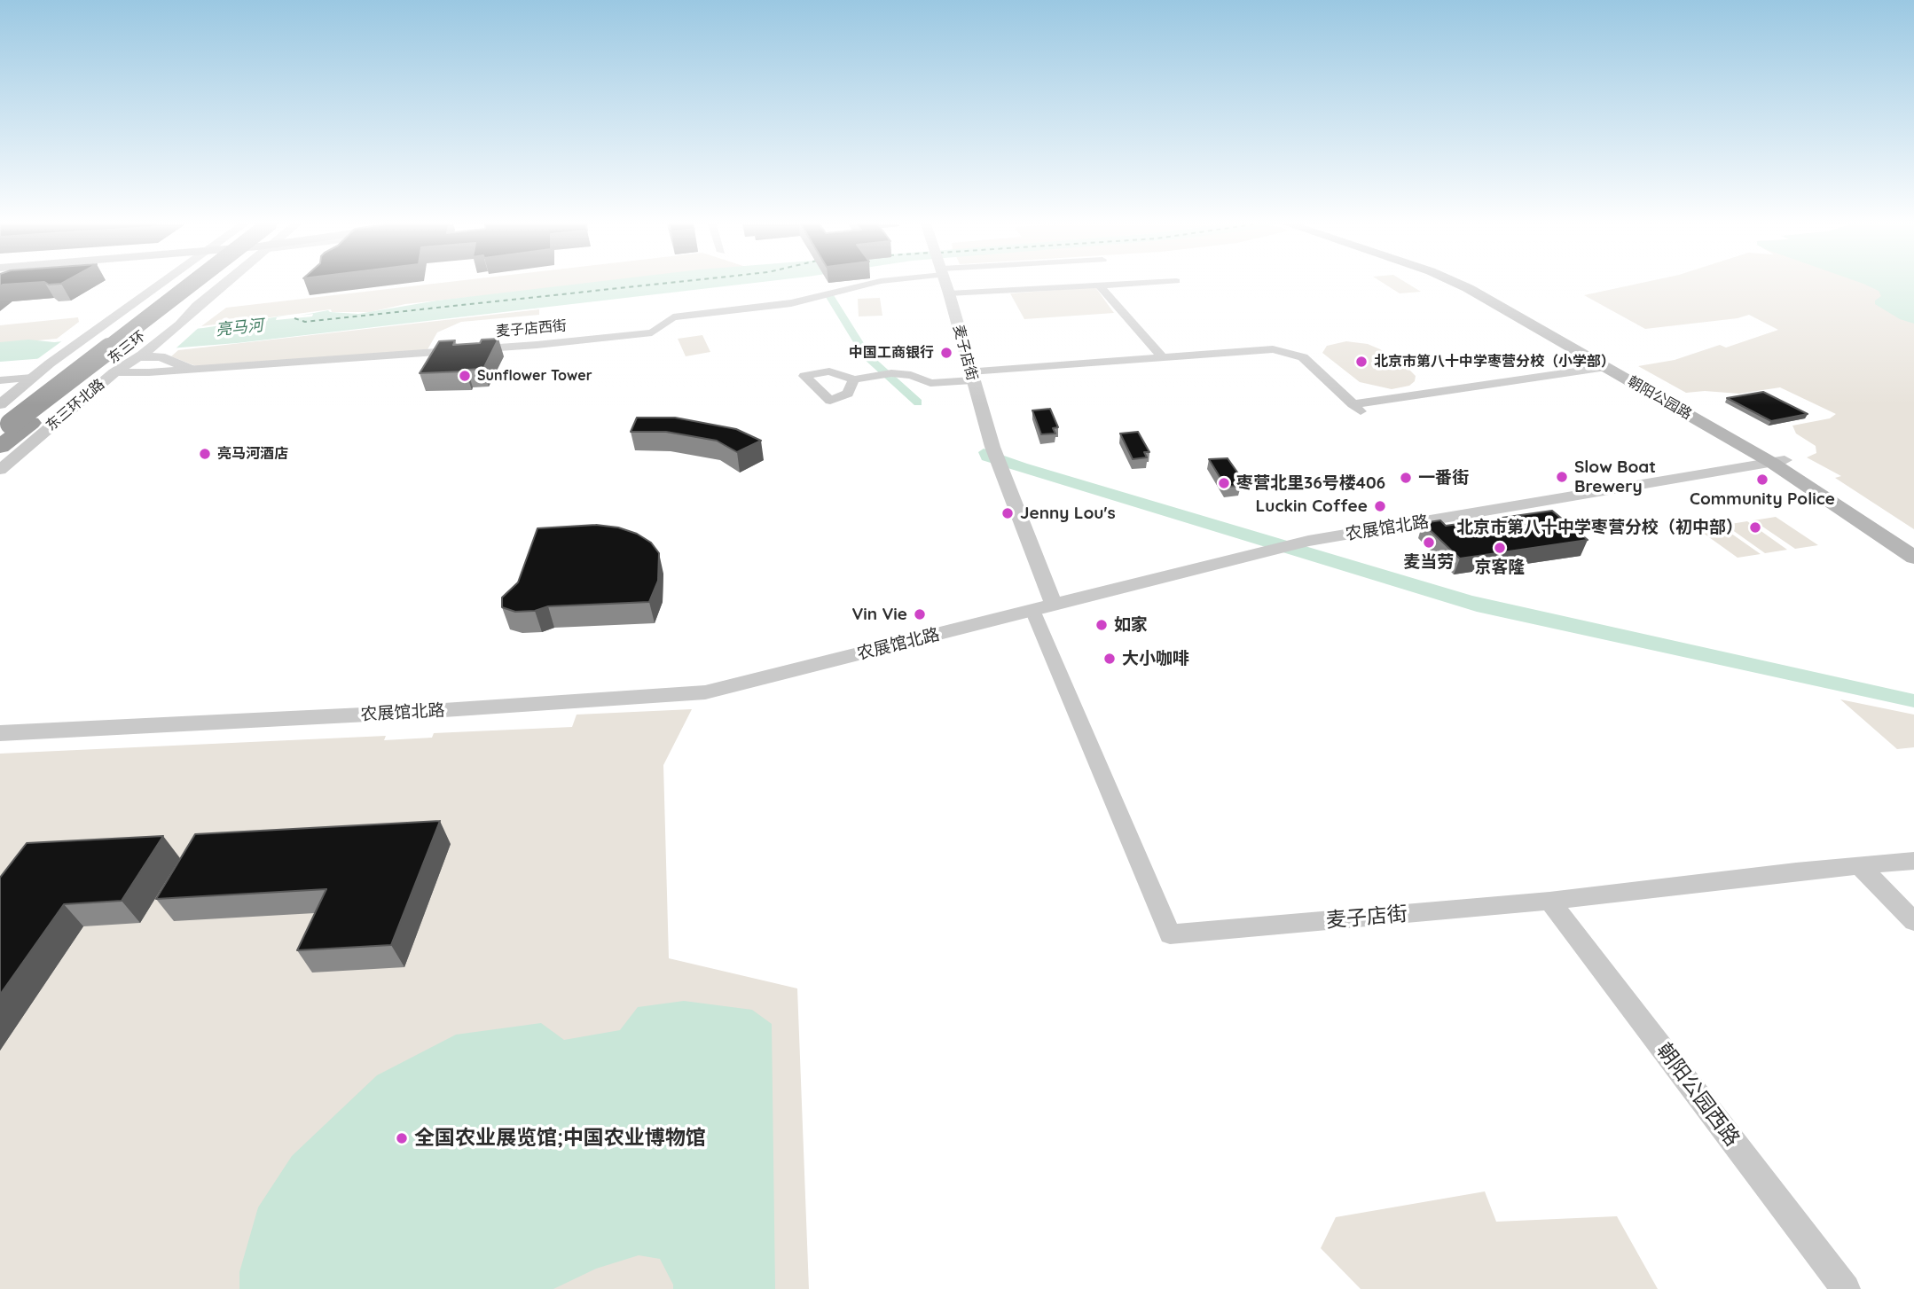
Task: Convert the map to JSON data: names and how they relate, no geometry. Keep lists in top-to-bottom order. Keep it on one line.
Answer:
{"streets":{"highway":["东三环"],"main road":["朝阳公园路"],"street":["麦子店西街","麦子店街","东三环北路","农展馆北路","朝阳公园西路"]},"crossings":[["麦子店西街","东三环北路"],["麦子店街","农展馆北路"],["麦子店街","朝阳公园西路"],["朝阳公园路","农展馆北路"]],"water":["亮马河"],"places":["中国工商银行","北京市第八十中学枣营分校（小学部）","Sunflower Tower","亮马河酒店","Slow Boat Brewery","一番街","Community Police","枣营北里36号楼406","Luckin Coffee","Jenny Lou's","北京市第八十中学枣营分校（初中部）","麦当劳","京客隆","Vin Vie","如家","大小咖啡","全国农业展览馆;中国农业博物馆"]}
